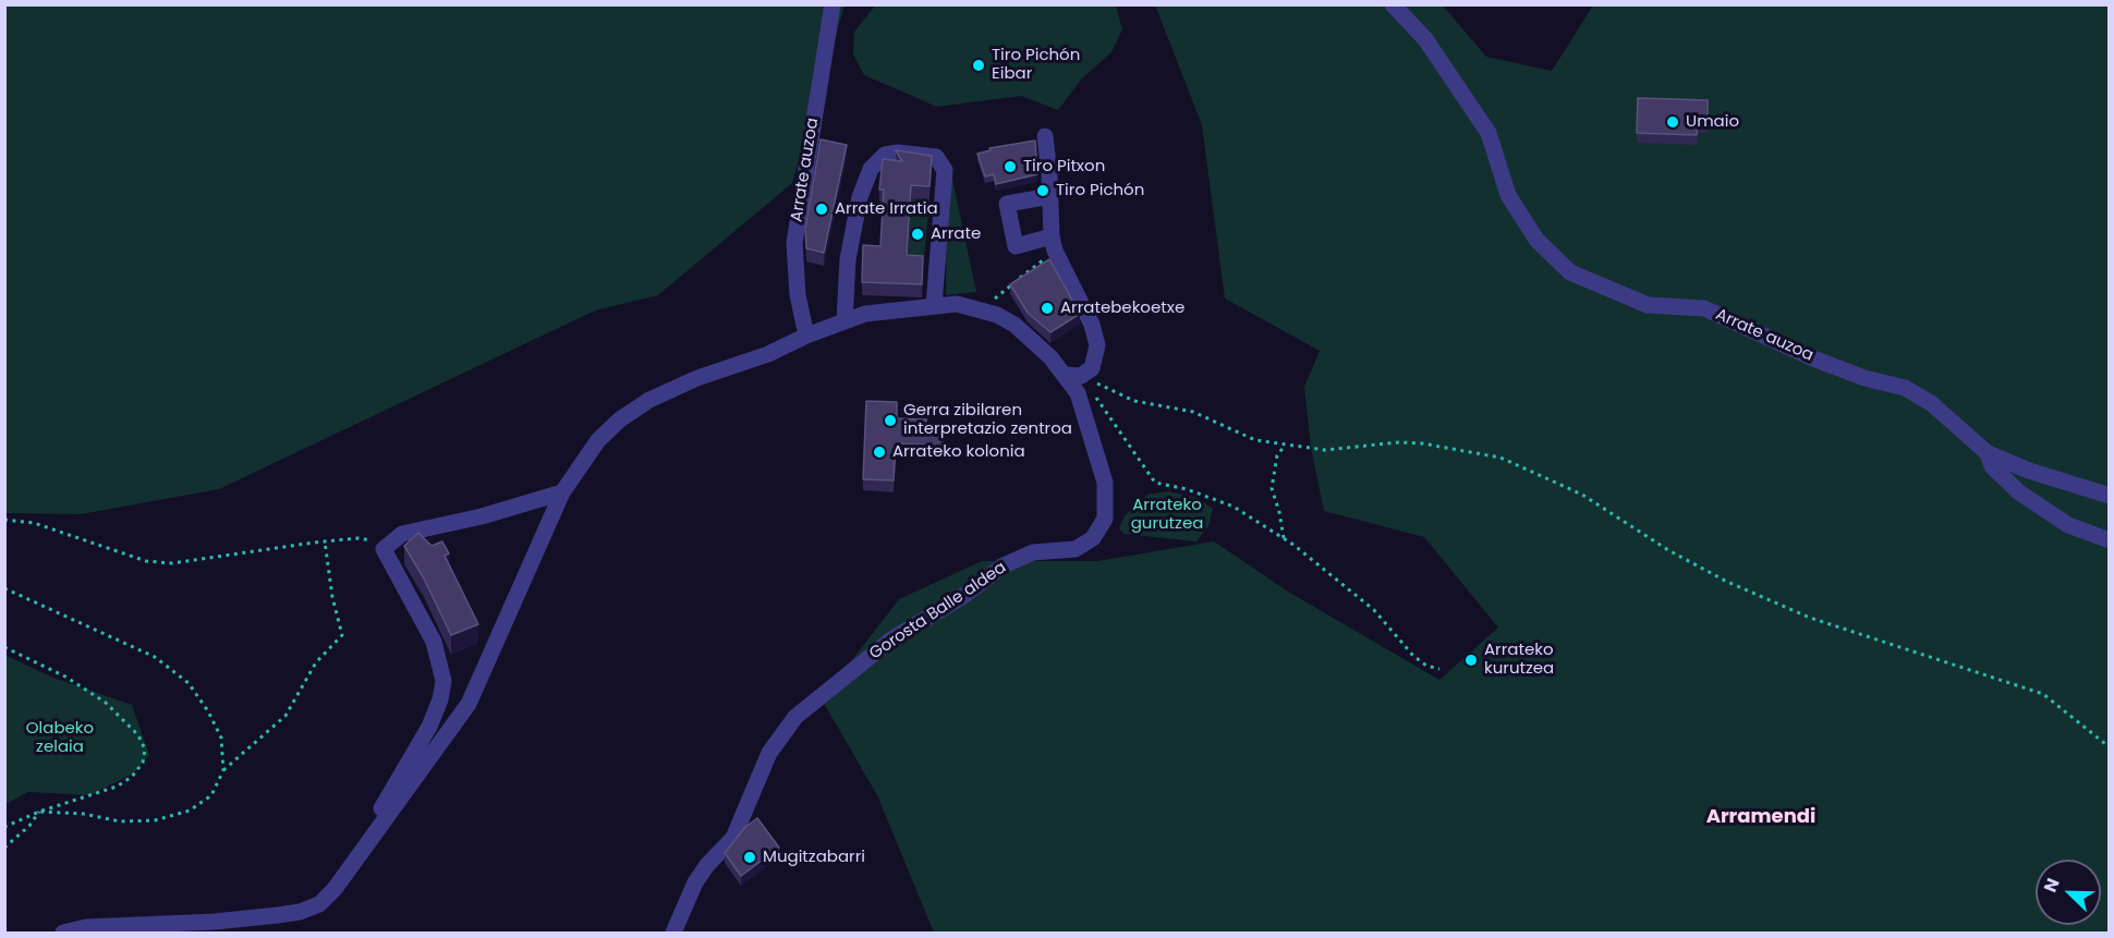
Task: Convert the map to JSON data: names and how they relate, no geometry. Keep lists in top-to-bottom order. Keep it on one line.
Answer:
{"streets":{"street":["Arrate auzoa","Gorosta Balle aldea"]},"crossings":[["Arrate auzoa","Gorosta Balle aldea"]],"districts":["Arramendi"],"parks":["Arrateko gurutzea","Olabeko zelaia"],"places":["Tiro Pichón Eibar","Umaio","Tiro Pitxon","Tiro Pichón","Arrate Irratia","Arrate","Arratebekoetxe","Gerra zibilaren interpretazio zentroa","Arrateko kolonia","Arrateko kurutzea","Mugitzabarri"],"north":"top left"}
